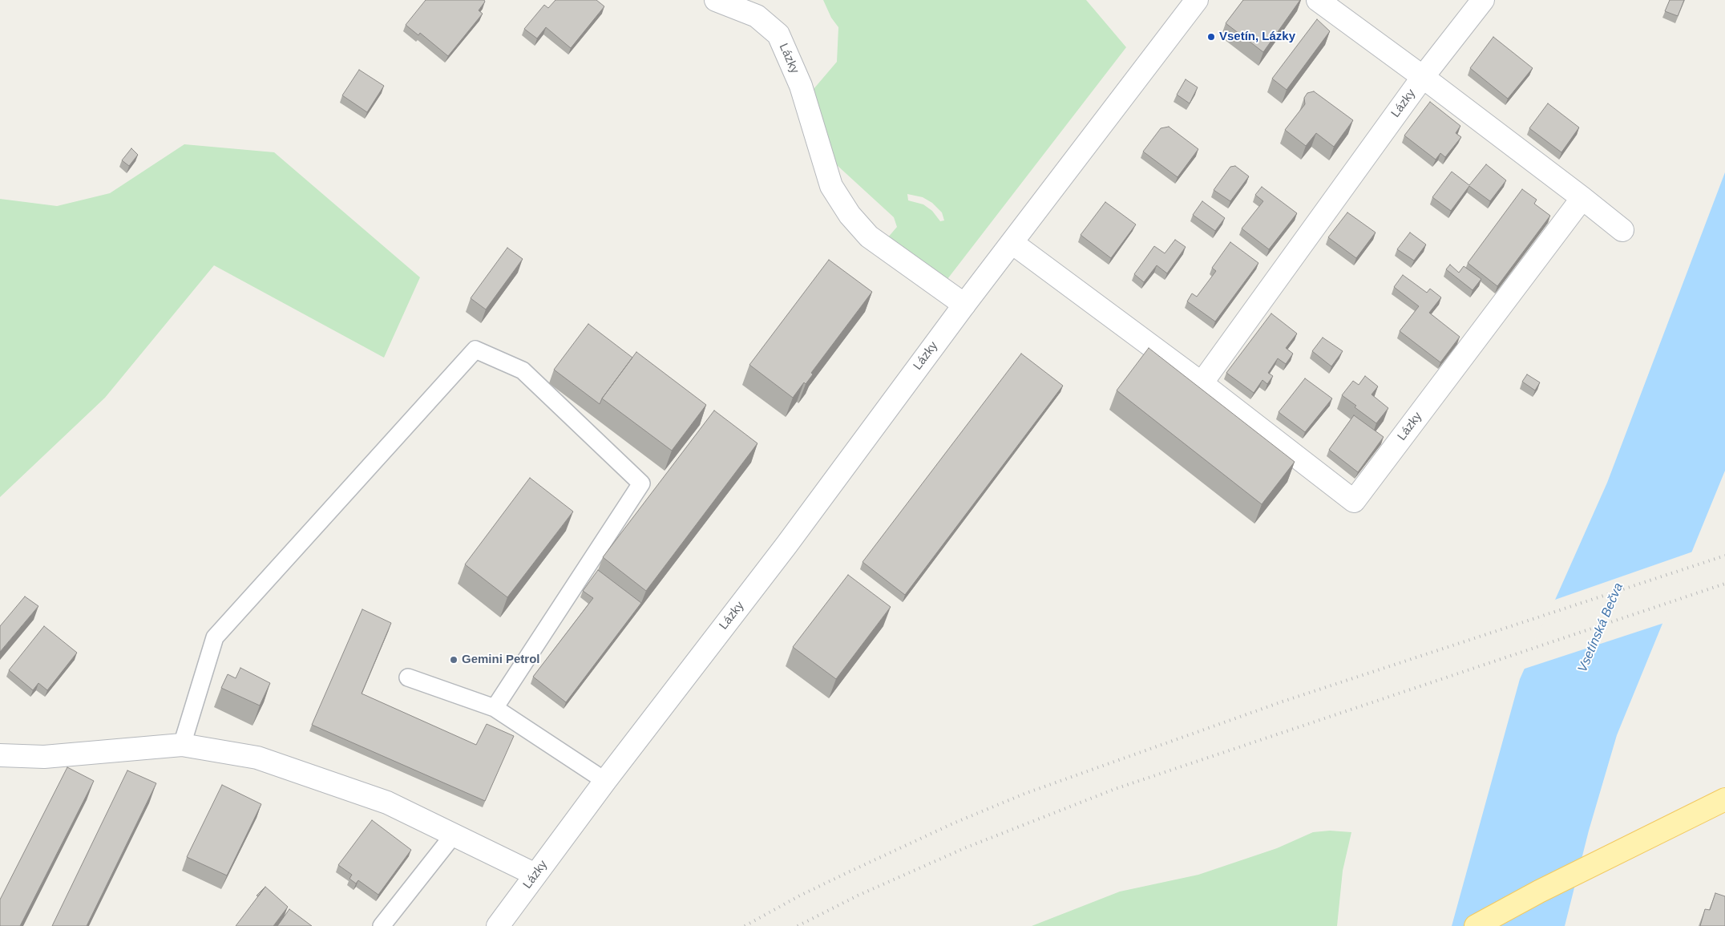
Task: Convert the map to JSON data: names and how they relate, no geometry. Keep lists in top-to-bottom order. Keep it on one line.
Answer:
{"streets":{"street":["Lázky"]},"water":["Vsetínská Bečva"],"places":["Vsetín, Lázky","Gemini Petrol"]}
